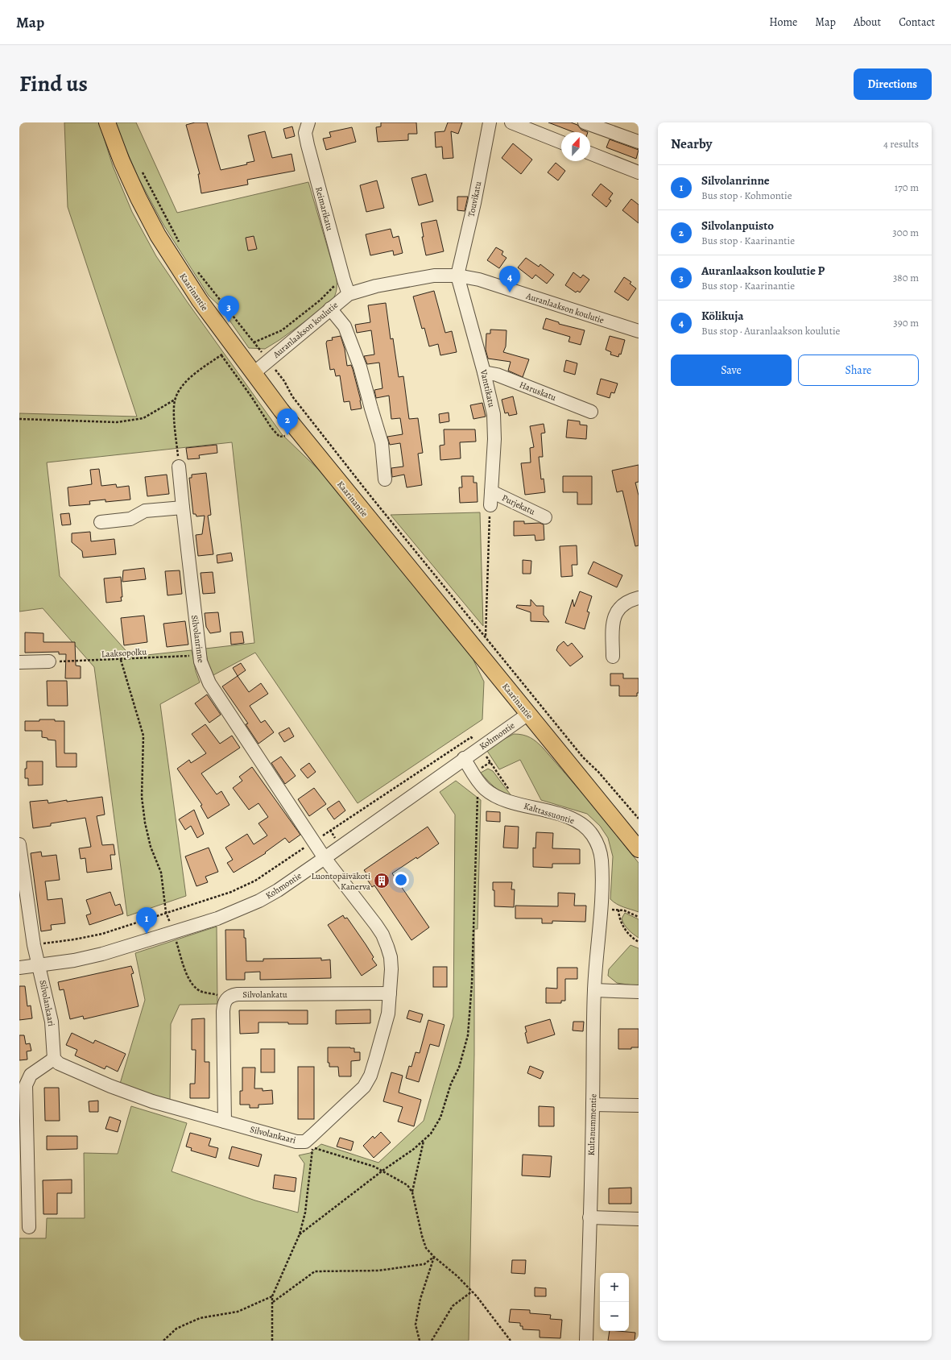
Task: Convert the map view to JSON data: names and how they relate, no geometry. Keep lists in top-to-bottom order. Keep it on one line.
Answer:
{"streets":{"main road":["Kaarinantie"],"street":["Touvikatu","Reimarikatu","Auranlaakson koulutie","Vanttikatu","Haruskatu","Purjekatu","Silvolanrinne","Kohmontie","Kalttassuontie","Silvolankatu","Silvolankaari","Kultanummentie"],"path":["Laaksopolku"]},"crossings":[["Touvikatu","Auranlaakson koulutie"],["Touvikatu","Vanttikatu"],["Reimarikatu","Auranlaakson koulutie"],["Kaarinantie","Auranlaakson koulutie"],["Kaarinantie","Kohmontie"],["Auranlaakson koulutie","Vanttikatu"],["Vanttikatu","Haruskatu"],["Vanttikatu","Purjekatu"],["Silvolanrinne","Laaksopolku"],["Silvolanrinne","Kohmontie"],["Silvolanrinne","Silvolankaari"],["Kohmontie","Kalttassuontie"],["Kohmontie","Silvolankaari"],["Kalttassuontie","Kultanummentie"],["Silvolankatu","Silvolankaari"]],"places":{"building":["Luontopäiväkoti Kanerva"]},"north":"top","page":{"header":"Map","nav":["Home","Map","About","Contact"],"title":"Find us","buttons":["Directions",["Save","Share"]],"heading":["Nearby","4 results"],"list":[{"mark":"1","name":"Silvolanrinne","note":"Bus stop · Kohmontie","value":"170 m"},{"mark":"2","name":"Silvolanpuisto","note":"Bus stop · Kaarinantie","value":"300 m"},{"mark":"3","name":"Auranlaakson koulutie P","note":"Bus stop · Kaarinantie","value":"380 m"},{"mark":"4","name":"Kölikuja","note":"Bus stop · Auranlaakson koulutie","value":"390 m"}],"pins":["4","3","2","1"],"map_buttons":["+","−"]}}
